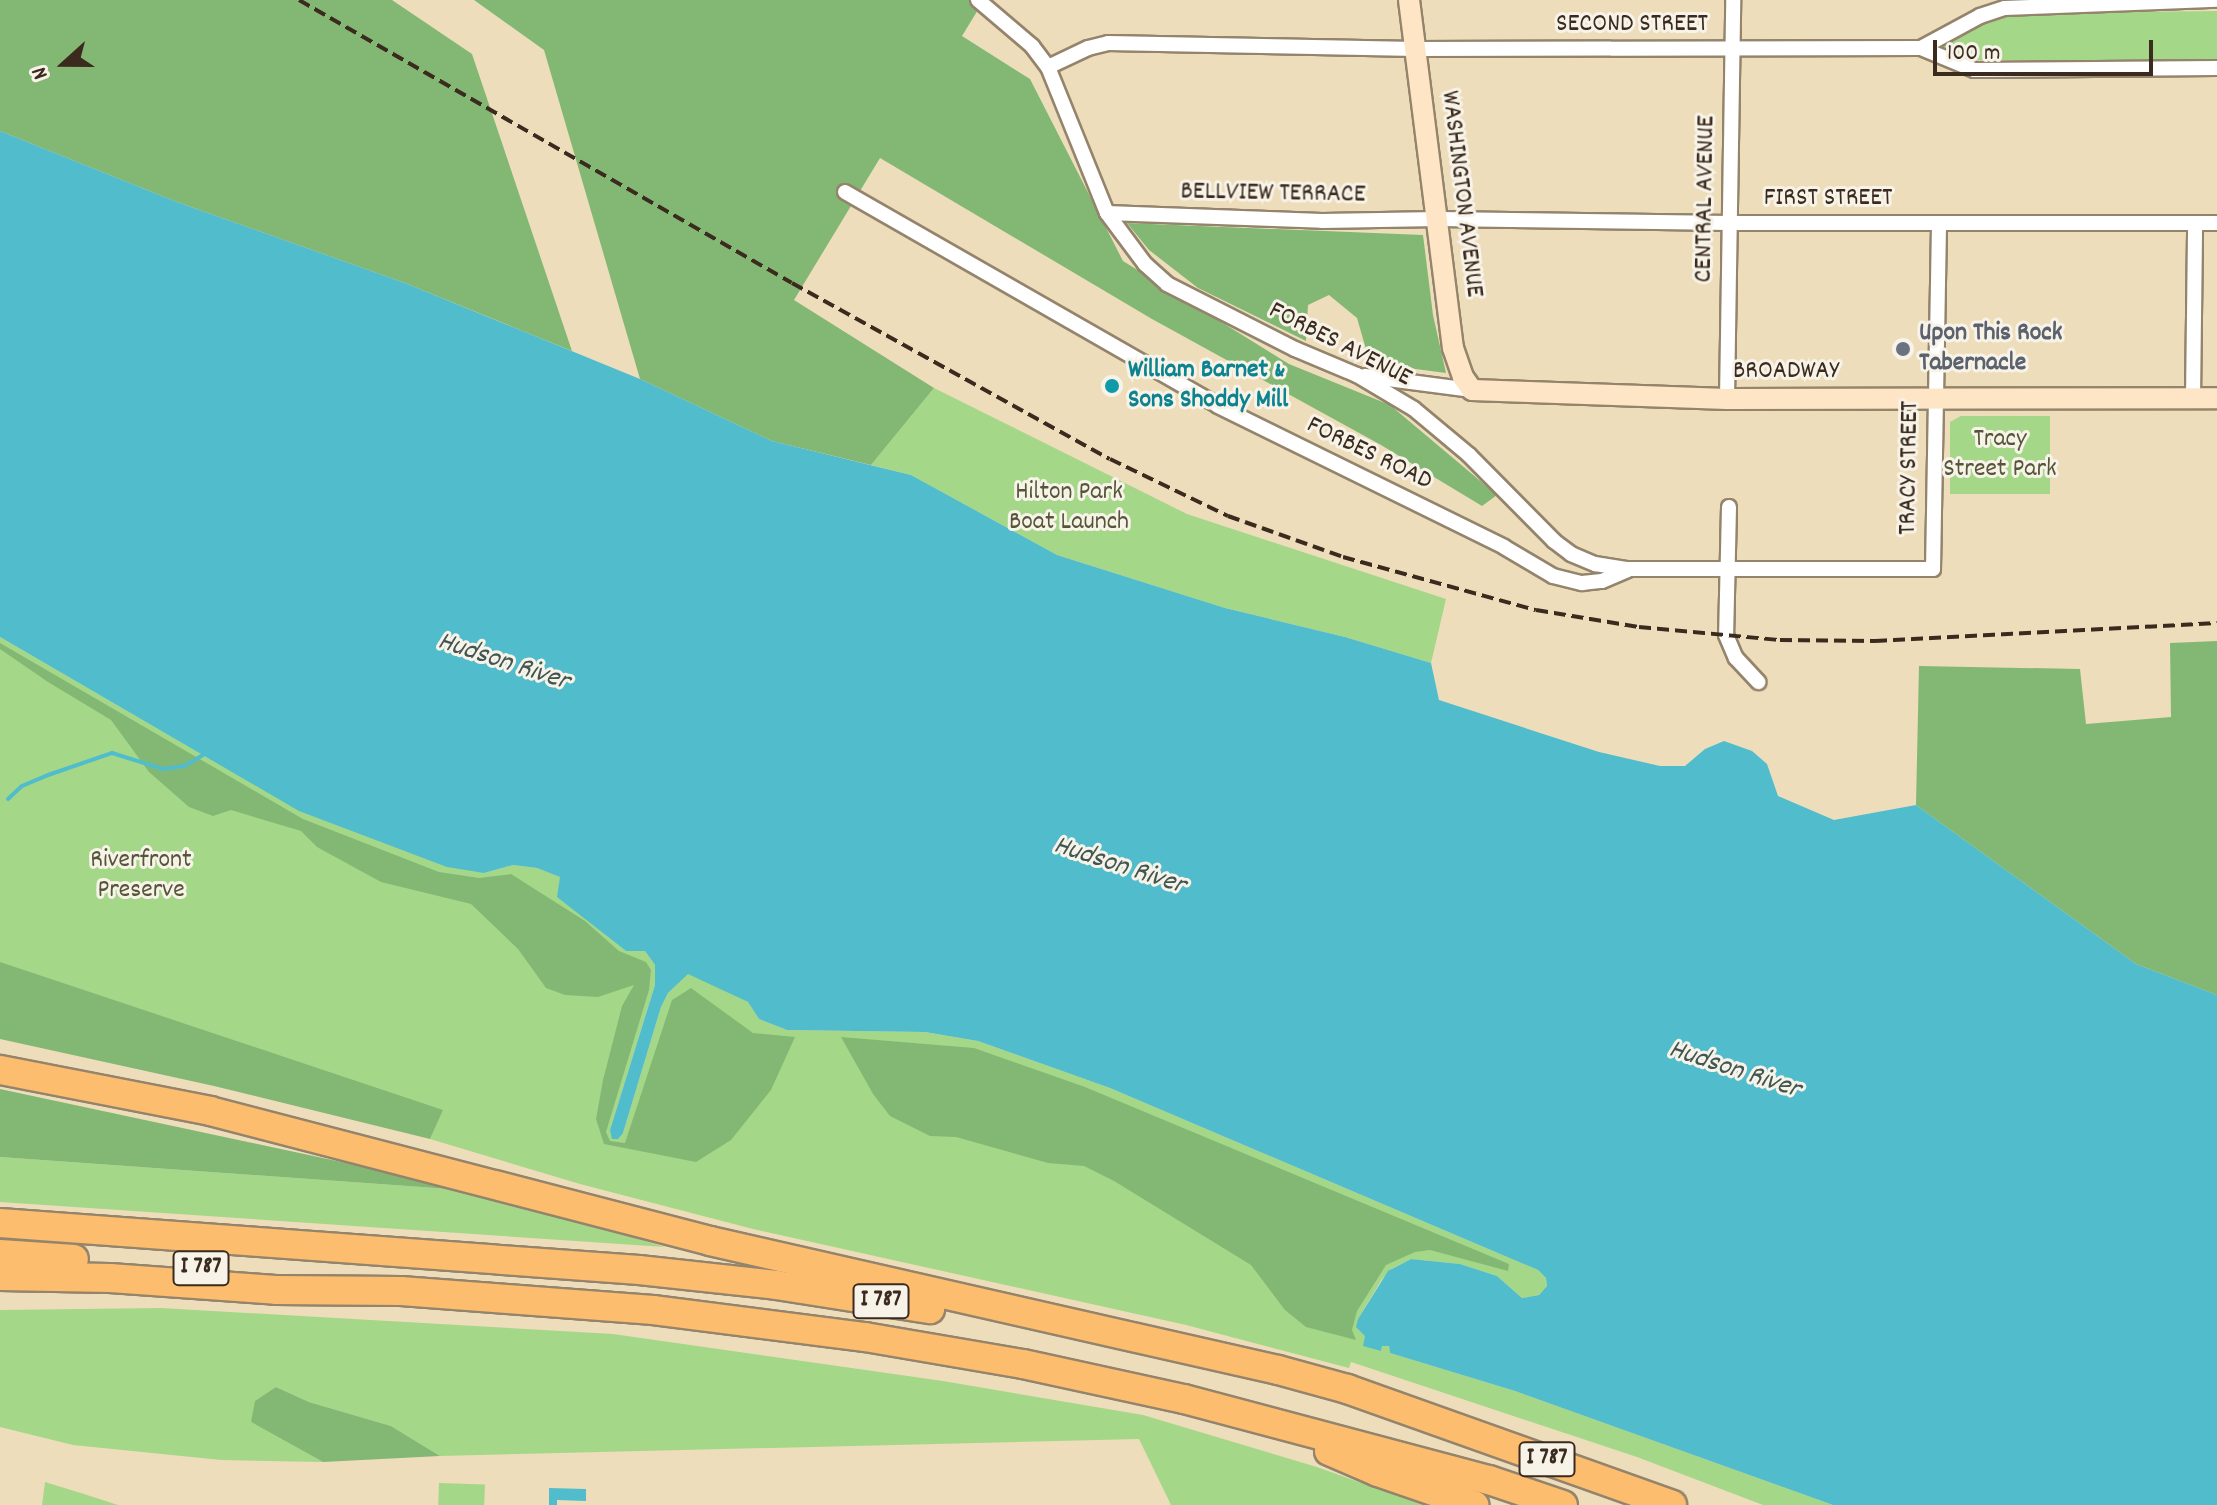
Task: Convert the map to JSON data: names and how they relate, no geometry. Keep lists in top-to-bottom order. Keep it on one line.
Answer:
{"streets":{"highway":["I 787"],"street":["SECOND STREET","BELLVIEW TERRACE","WASHINGTON AVENUE","CENTRAL AVENUE","FIRST STREET","FORBES AVENUE","BROADWAY","FORBES ROAD","TRACY STREET"]},"crossings":[["SECOND STREET","WASHINGTON AVENUE"],["SECOND STREET","CENTRAL AVENUE"],["SECOND STREET","FORBES AVENUE"],["BELLVIEW TERRACE","WASHINGTON AVENUE"],["BELLVIEW TERRACE","FIRST STREET"],["BELLVIEW TERRACE","FORBES AVENUE"],["WASHINGTON AVENUE","FIRST STREET"],["WASHINGTON AVENUE","BROADWAY"],["CENTRAL AVENUE","FIRST STREET"],["CENTRAL AVENUE","BROADWAY"],["FIRST STREET","TRACY STREET"],["FORBES AVENUE","BROADWAY"],["FORBES AVENUE","FORBES ROAD"],["FORBES AVENUE","TRACY STREET"],["BROADWAY","TRACY STREET"]],"water":["Hudson River"],"parks":["Tracy Street Park","Hilton Park Boat Launch","Riverfront Preserve"],"places":["Upon This Rock Tabernacle","William Barnet & Sons Shoddy Mill"],"scale_bar":"100 m","north":"left"}
